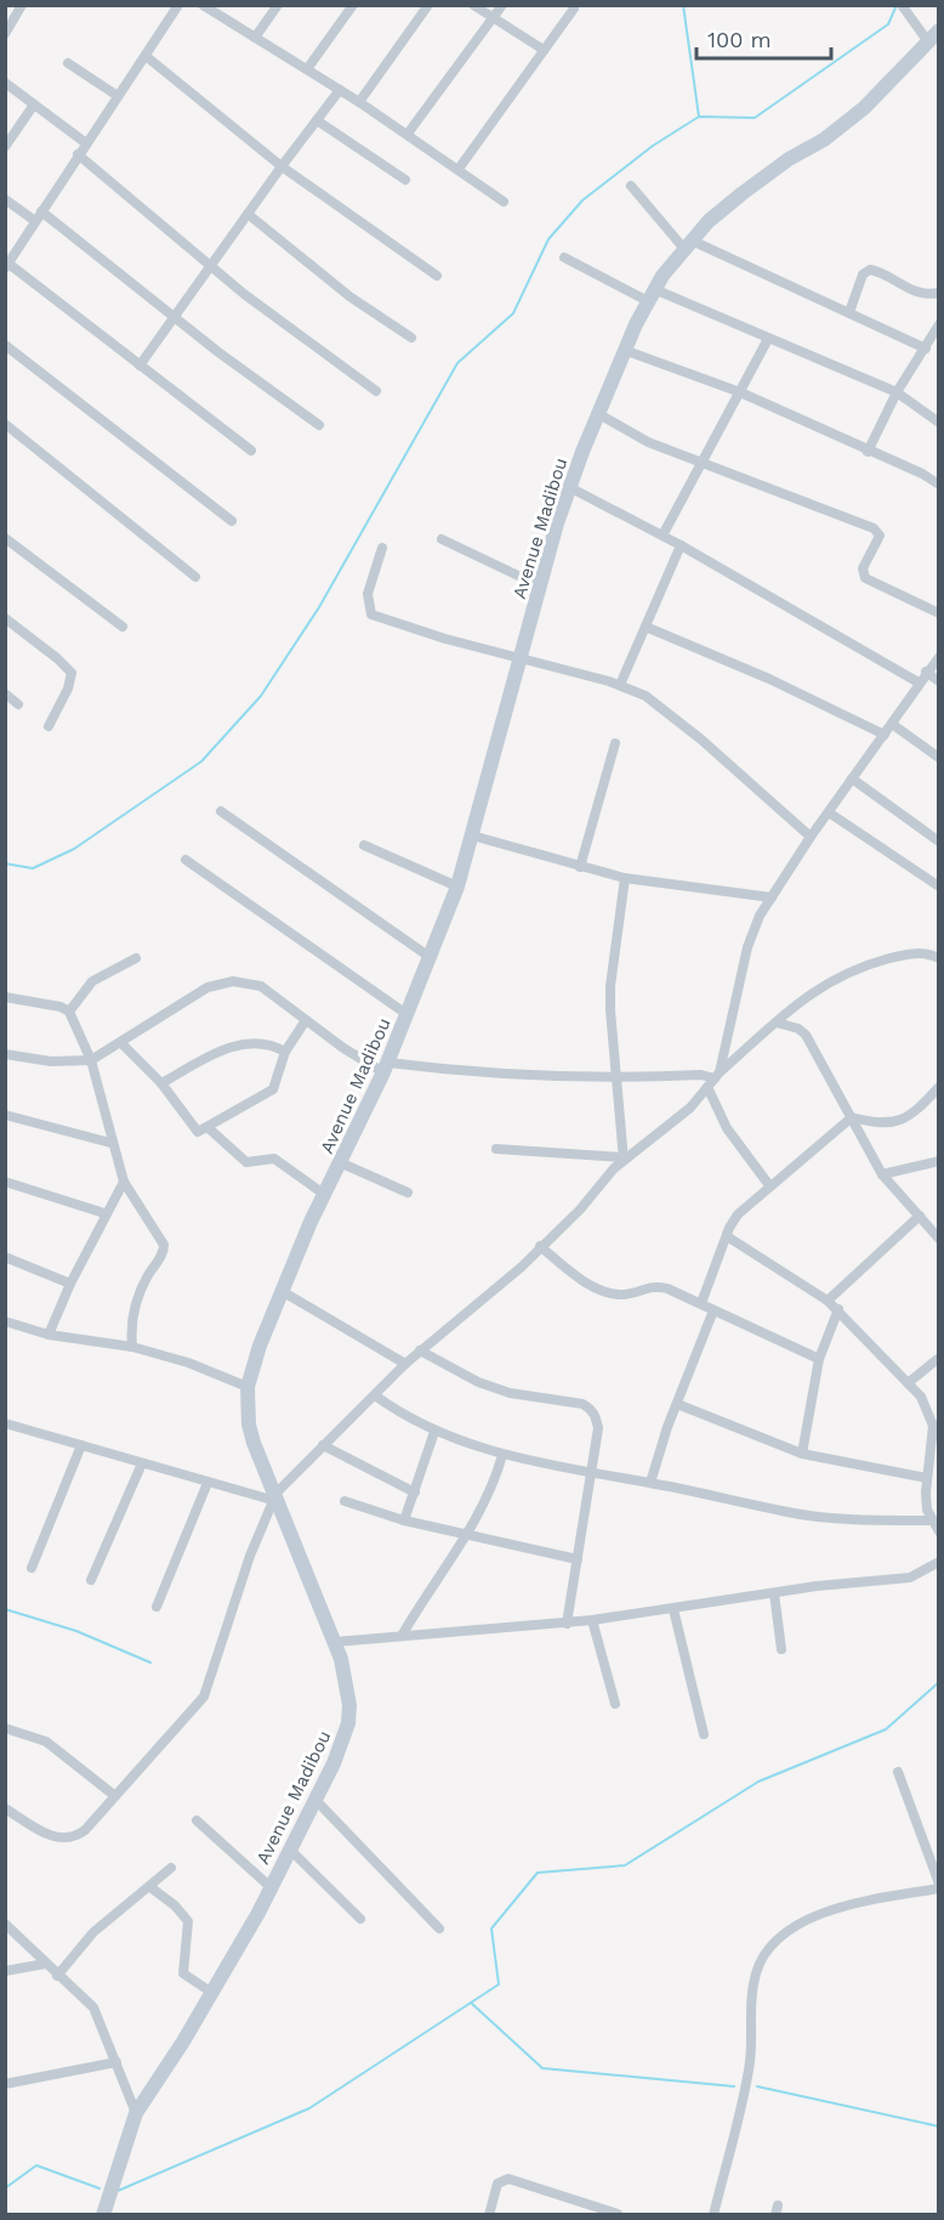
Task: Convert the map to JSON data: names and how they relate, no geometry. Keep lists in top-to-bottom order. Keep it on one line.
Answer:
{"streets":{"street":["Avenue Madibou"]},"scale_bar":"100 m"}
